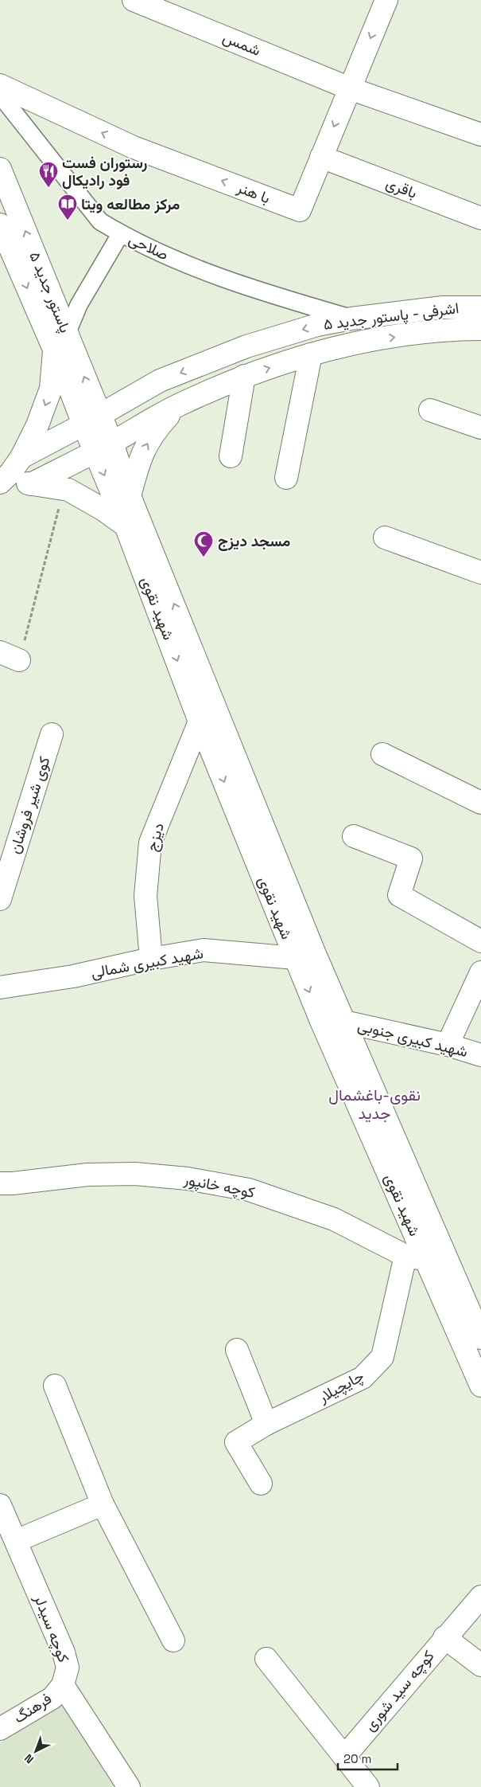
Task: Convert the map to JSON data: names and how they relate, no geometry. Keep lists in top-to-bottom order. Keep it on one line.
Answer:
{"streets":{"street":["شمس","باقری","با هنر","صلاحی","پاستور جدید ۵","اشرفی - پاستور جدید ۵","شهید نقوی","کوی شیر فروشان","دیزج","شهید کبیری شمالی","شهید کبیری جنوبی","کوچه خانپور","چایچیلار","کوچه سیدلر","کوچه سید شوری","فرهنگ"]},"crossings":[["شمس","با هنر"],["باقری","با هنر"],["صلاحی","اشرفی - پاستور جدید ۵"],["پاستور جدید ۵","اشرفی - پاستور جدید ۵"],["پاستور جدید ۵","شهید نقوی"],["اشرفی - پاستور جدید ۵","شهید نقوی"],["شهید نقوی","دیزج"],["شهید نقوی","شهید کبیری شمالی"],["شهید نقوی","شهید کبیری جنوبی"],["شهید نقوی","کوچه خانپور"],["دیزج","شهید کبیری شمالی"],["کوچه خانپور","چایچیلار"],["کوچه سیدلر","فرهنگ"]],"districts":["نقوی-باغشمال جدید"],"places":{"restaurant":["رستوران فست فود رادیکال"],"library":["مرکز مطالعه ویتا"],"mosque":["مسجد دیزج"]},"scale_bar":"20 m","north":"bottom left"}
